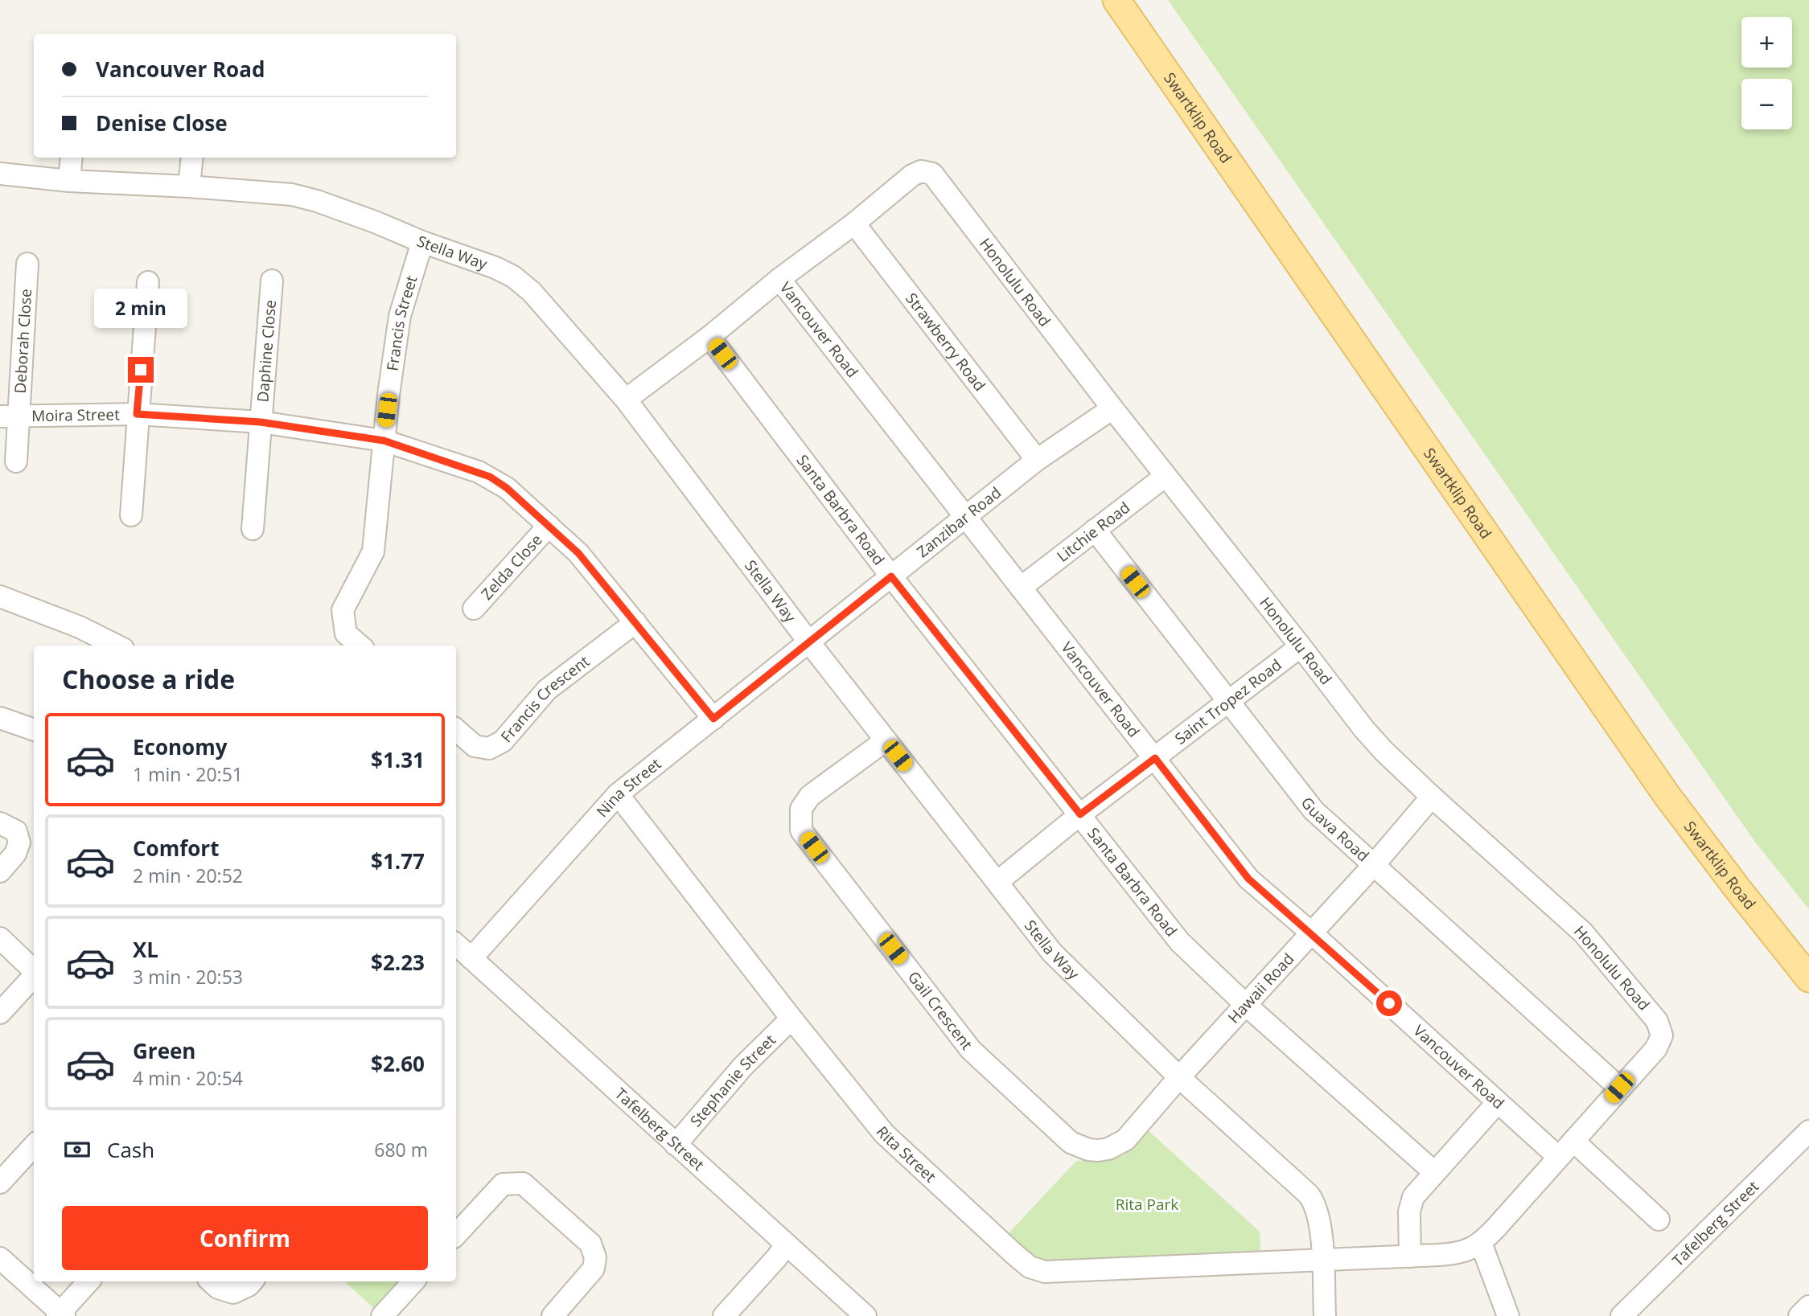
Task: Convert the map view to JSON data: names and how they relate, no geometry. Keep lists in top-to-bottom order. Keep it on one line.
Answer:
{"streets":{"main road":["Swartklip Road"],"street":["Stella Way","Honolulu Road","Francis Street","Vancouver Road","Deborah Close","Strawberry Road","Daphine Close","Moira Street","Santa Barbra Road","Zanzibar Road","Litchie Road","Zelda Close","Francis Crescent","Saint Tropez Road","Nina Street","Guava Road","Hawaii Road","Gail Crescent","Stephanie Street","Tafelberg Street","Rita Street"]},"crossings":[["Stella Way","Honolulu Road"],["Stella Way","Francis Street"],["Stella Way","Zanzibar Road"],["Stella Way","Saint Tropez Road"],["Stella Way","Nina Street"],["Stella Way","Hawaii Road"],["Stella Way","Gail Crescent"],["Stella Way","Rita Street"],["Honolulu Road","Vancouver Road"],["Honolulu Road","Strawberry Road"],["Honolulu Road","Santa Barbra Road"],["Honolulu Road","Zanzibar Road"],["Honolulu Road","Litchie Road"],["Honolulu Road","Saint Tropez Road"],["Honolulu Road","Guava Road"],["Honolulu Road","Hawaii Road"],["Honolulu Road","Rita Street"],["Francis Street","Moira Street"],["Vancouver Road","Zanzibar Road"],["Vancouver Road","Litchie Road"],["Vancouver Road","Saint Tropez Road"],["Vancouver Road","Hawaii Road"],["Deborah Close","Moira Street"],["Strawberry Road","Zanzibar Road"],["Daphine Close","Moira Street"],["Moira Street","Zelda Close"],["Moira Street","Francis Crescent"],["Moira Street","Nina Street"],["Santa Barbra Road","Zanzibar Road"],["Santa Barbra Road","Saint Tropez Road"],["Santa Barbra Road","Hawaii Road"],["Zanzibar Road","Nina Street"],["Litchie Road","Guava Road"],["Saint Tropez Road","Guava Road"],["Nina Street","Tafelberg Street"],["Nina Street","Rita Street"],["Guava Road","Hawaii Road"],["Hawaii Road","Gail Crescent"],["Stephanie Street","Tafelberg Street"],["Stephanie Street","Rita Street"]],"parks":["Rita Park"],"page":{"map_buttons":["+","−"],"banner":["Vancouver Road","Denise Close"],"bubble":"2 min","heading":"Choose a ride","list":[{"name":"Economy","note":"1 min · 20:51","value":"$1.31"},{"name":"Comfort","note":"2 min · 20:52","value":"$1.77"},{"name":"XL","note":"3 min · 20:53","value":"$2.23"},{"name":"Green","note":"4 min · 20:54","value":"$2.60"}],"pay":["Cash","680 m"],"buttons":"Confirm"}}
